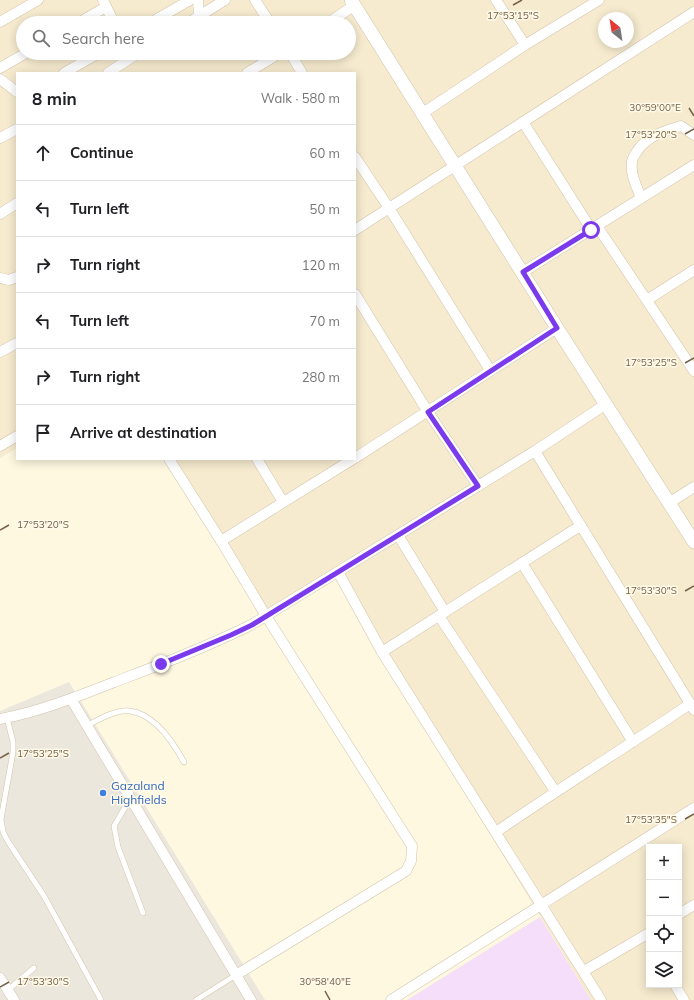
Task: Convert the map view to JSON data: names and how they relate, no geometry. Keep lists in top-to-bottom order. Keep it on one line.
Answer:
{"places":["Gazaland Highfields"],"north":"top left","page":{"search":"Search here","heading":["8 min","Walk · 580 m"],"list":[["Continue","60 m"],["Turn left","50 m"],["Turn right","120 m"],["Turn left","70 m"],["Turn right","280 m"],"Arrive at destination"],"map_buttons":["+","−"]},"coordinates":["17°53'15\"S","30°59'00\"E","17°53'20\"S","17°53'25\"S","17°53'30\"S","17°53'35\"S","30°58'40\"E"]}
